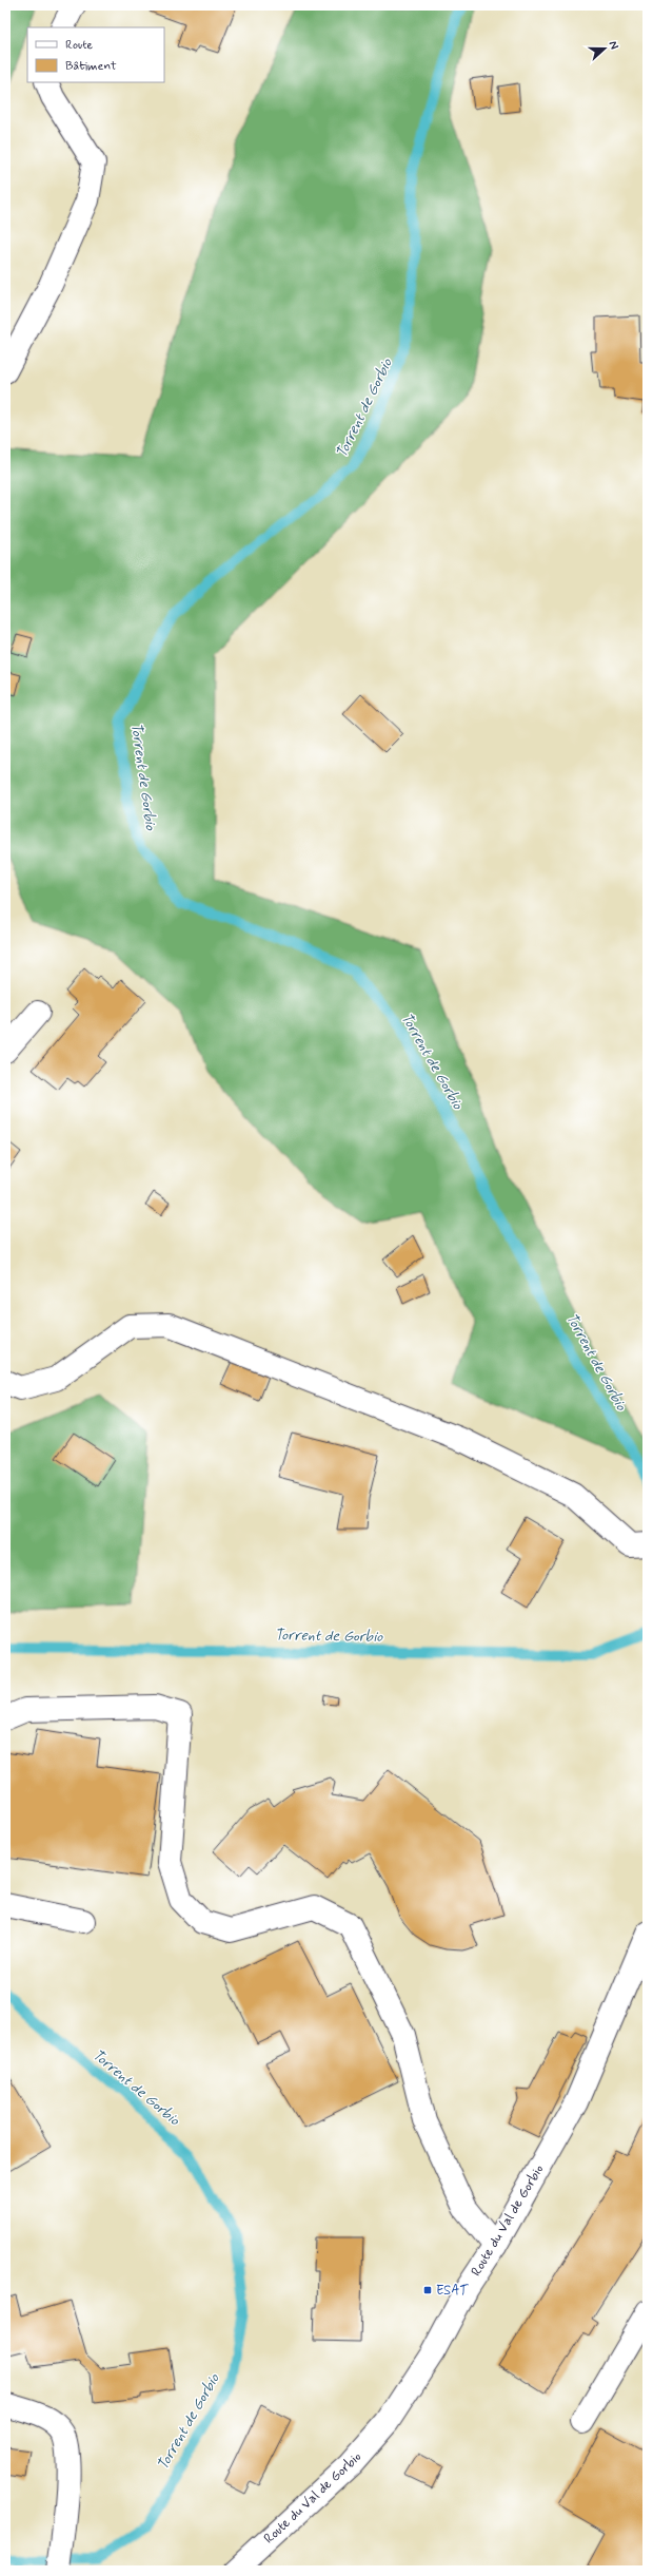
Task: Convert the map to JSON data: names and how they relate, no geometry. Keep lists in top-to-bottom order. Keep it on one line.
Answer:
{"streets":{"street":["Route du Val de Gorbio"]},"water":["Torrent de Gorbio"],"places":{"transit":["ESAT"]},"legend":["Route","Bâtiment"],"north":"right"}
